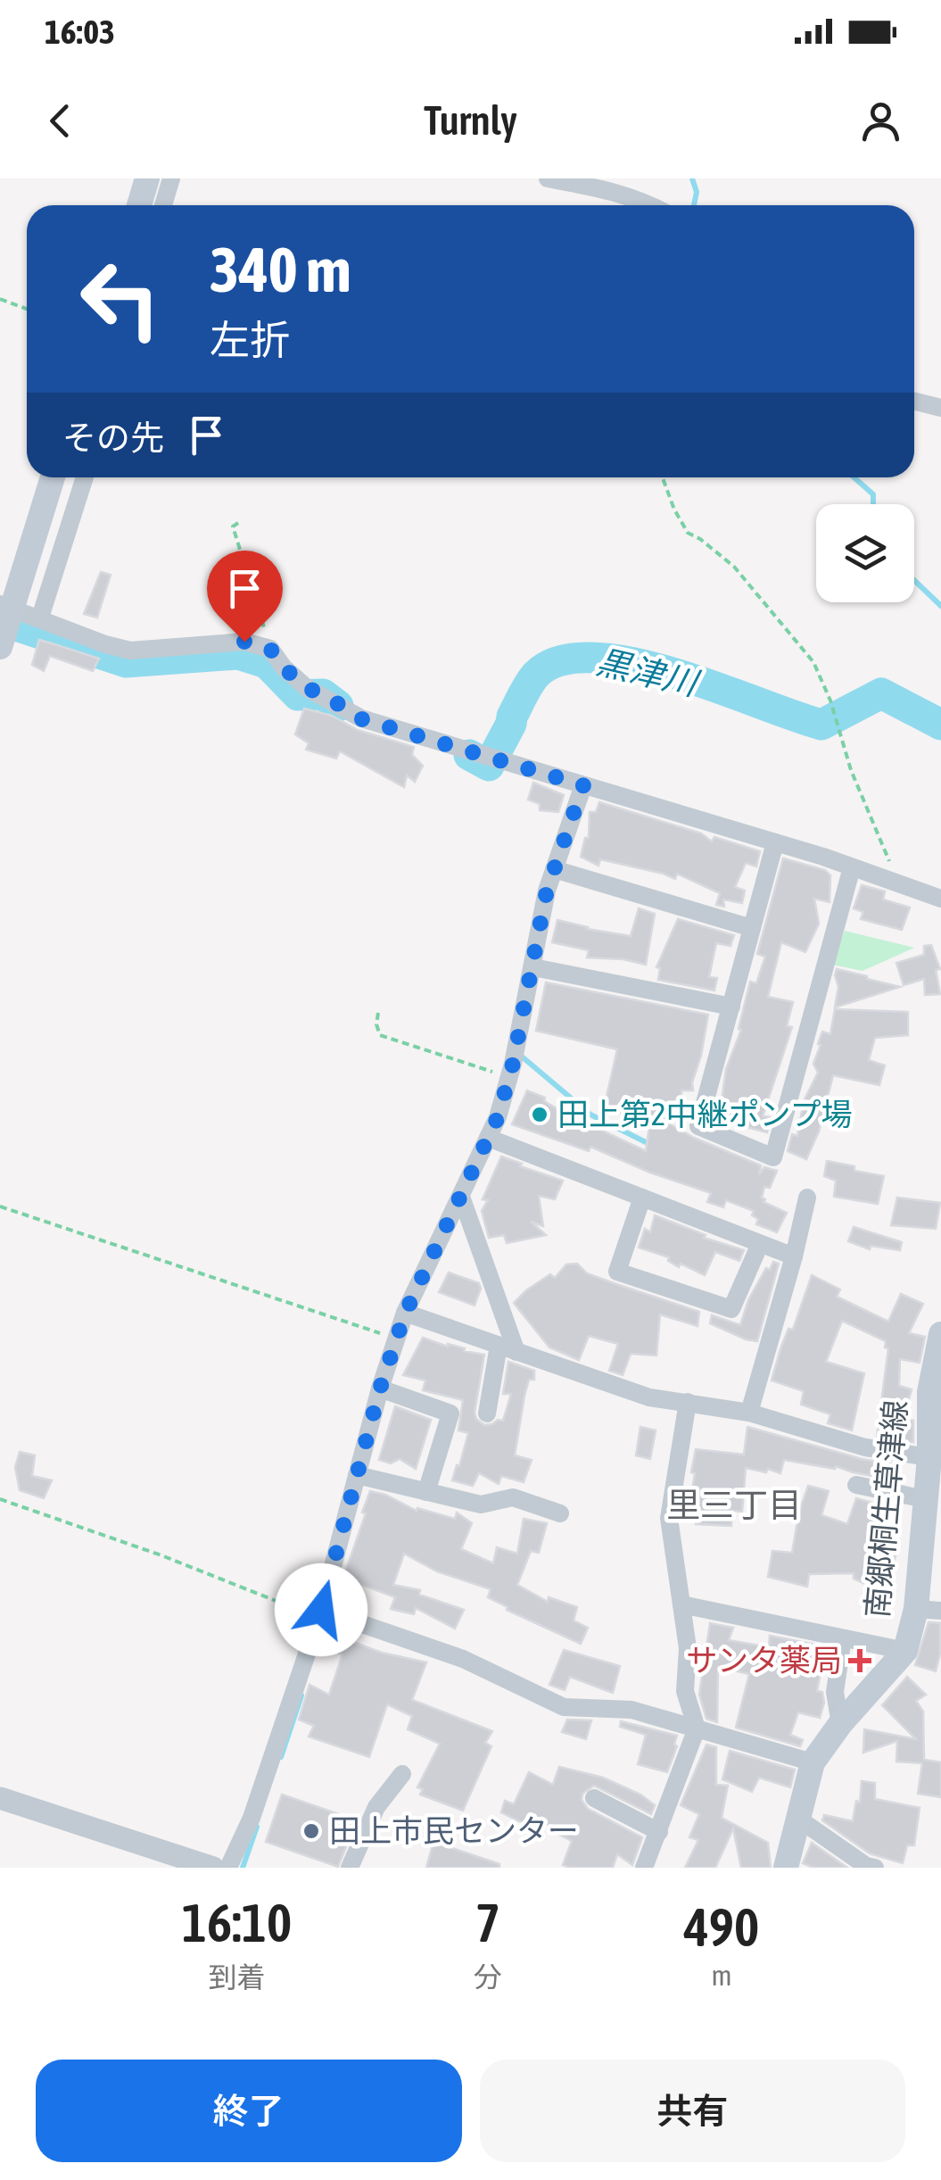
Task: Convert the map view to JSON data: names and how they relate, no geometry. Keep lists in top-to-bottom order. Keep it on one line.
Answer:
{"streets":{"main road":["南郷桐生草津線"]},"districts":["里三丁目"],"water":["黒津川"],"places":{"other":["田上第2中継ポンプ場","田上市民センター"],"health":["サンタ薬局"]},"page":{"status":"16:03","header":"Turnly","turn":["340 m","左折"],"then":"その先","eta":["16:10","到着","7","分","490","m"],"buttons":["終了","共有"]}}
